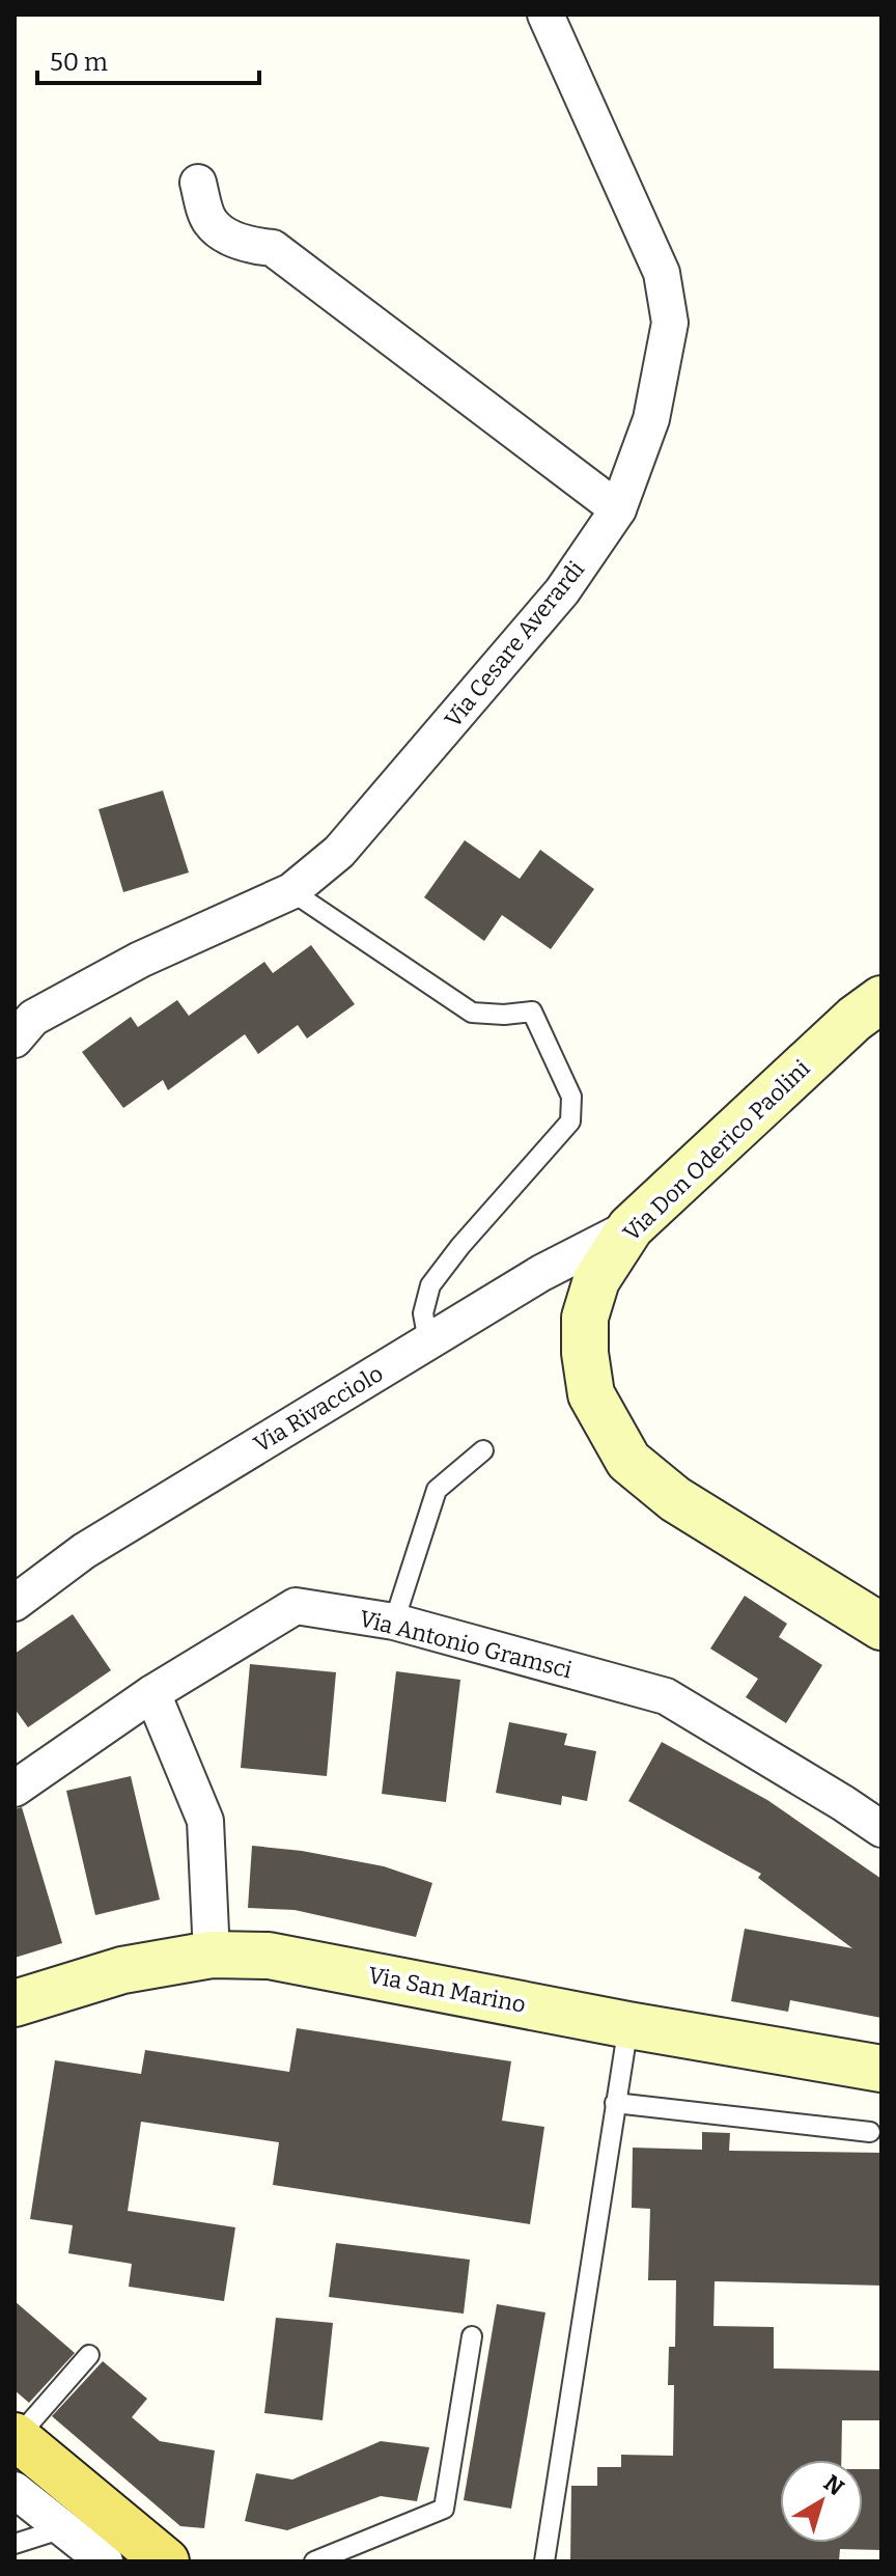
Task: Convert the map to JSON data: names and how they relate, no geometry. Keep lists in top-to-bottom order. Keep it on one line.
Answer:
{"streets":{"street":["Via Cesare Averardi","Via Don Oderico Paolini","Via Rivacciolo","Via Antonio Gramsci","Via San Marino"]},"crossings":[["Via Don Oderico Paolini","Via Rivacciolo"]],"scale_bar":"50 m","north":"top right"}
